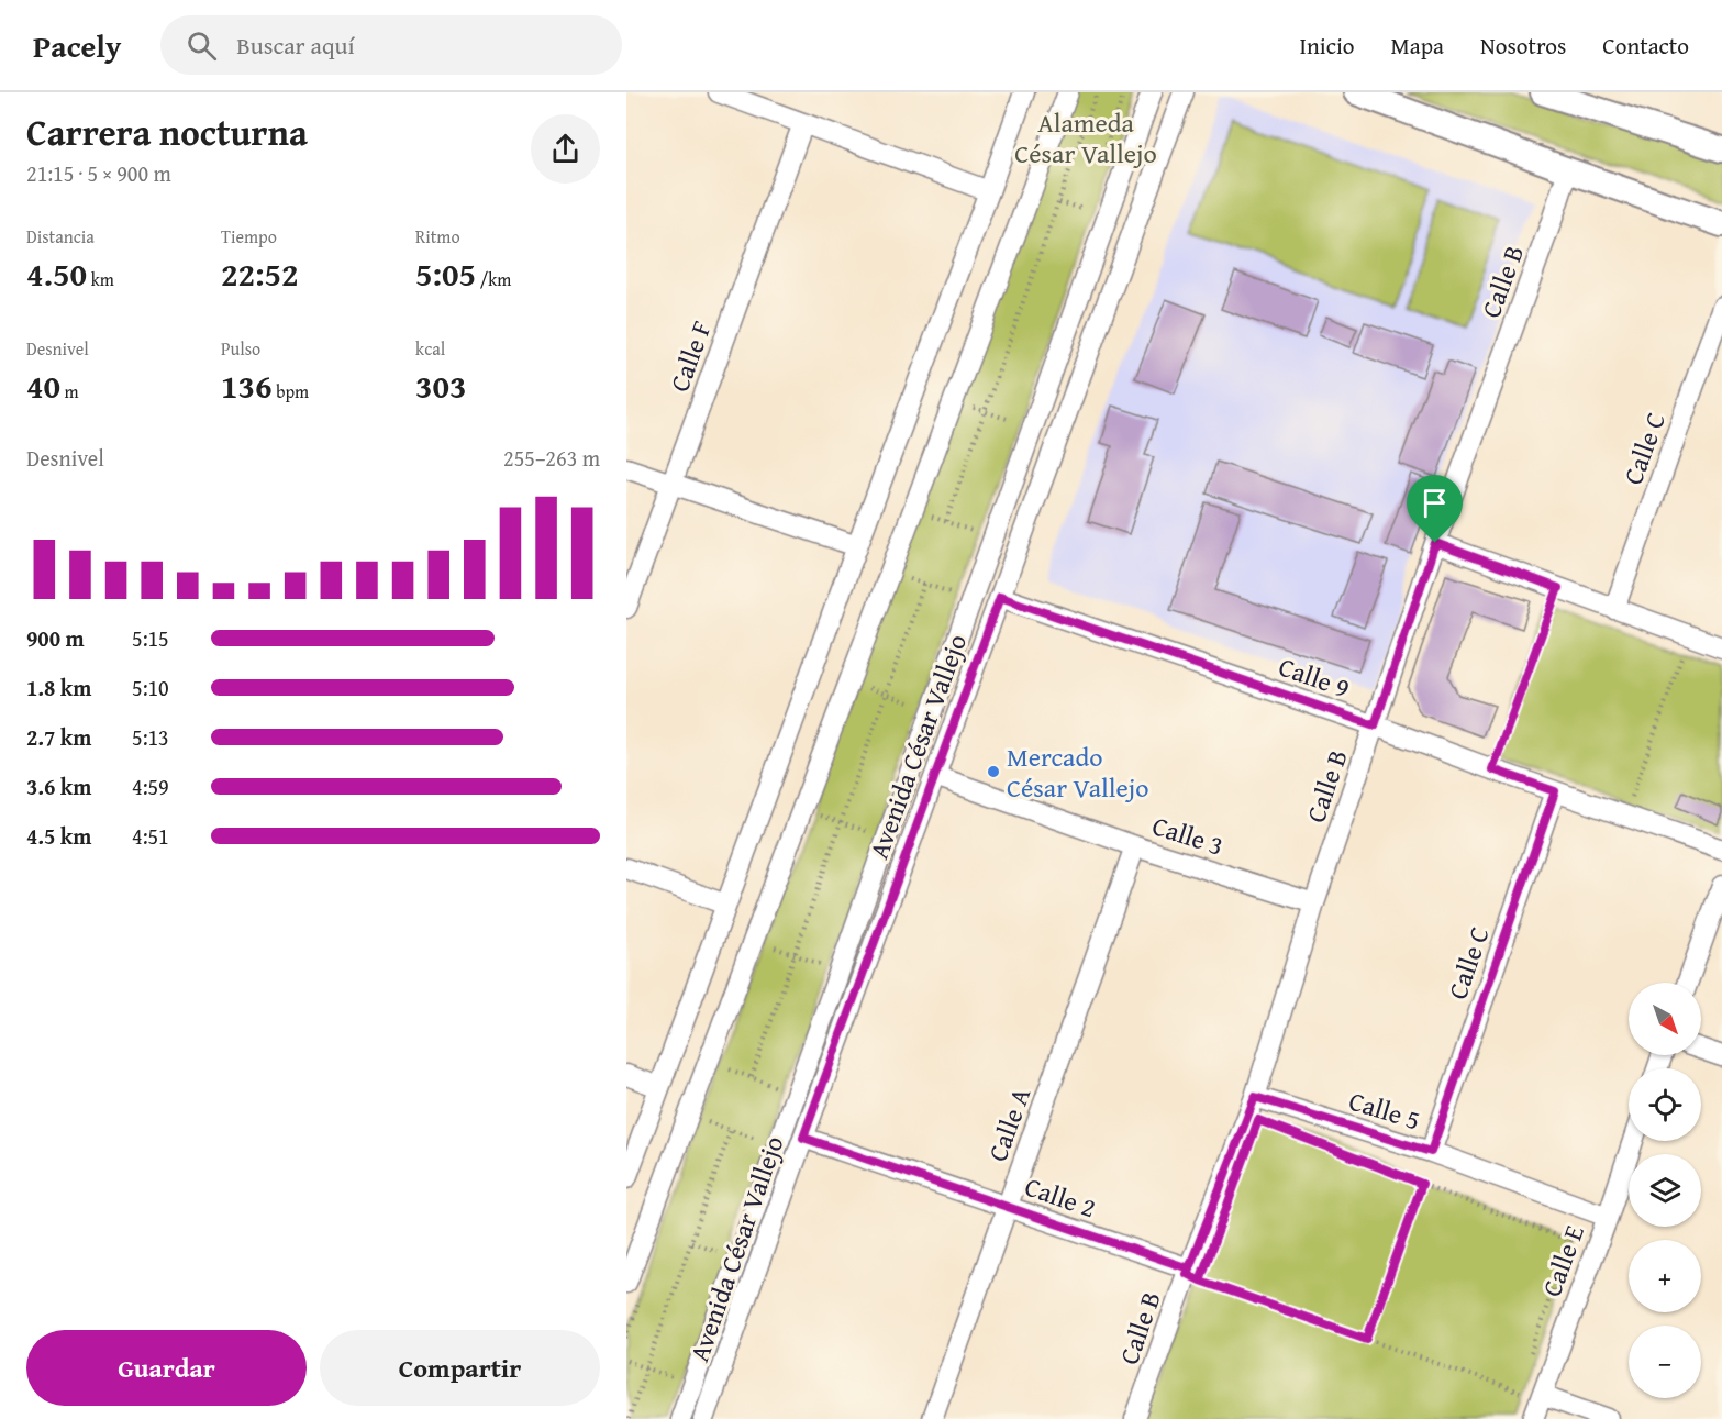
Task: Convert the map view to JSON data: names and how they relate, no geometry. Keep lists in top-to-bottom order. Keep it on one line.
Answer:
{"streets":{"street":["Calle B","Calle F","Calle C","Calle 9","Avenida César Vallejo","Calle 3","Calle 5","Calle A","Calle 2","Calle E"]},"crossings":[["Calle B","Calle 9"],["Calle B","Calle 3"],["Calle B","Calle 5"],["Calle B","Calle 2"],["Calle C","Calle 9"],["Calle C","Calle 5"],["Calle 9","Avenida César Vallejo"],["Avenida César Vallejo","Calle 3"],["Avenida César Vallejo","Calle 2"],["Calle 3","Calle A"],["Calle 5","Calle E"],["Calle A","Calle 2"]],"parks":["Alameda César Vallejo"],"places":["Mercado César Vallejo"],"north":"bottom right","page":{"header":"Pacely","search":"Buscar aquí","nav":["Inicio","Mapa","Nosotros","Contacto"],"heading":["Carrera nocturna","21:15 · 5 × 900 m"],"stats":[["Distancia","4.50 km"],["Tiempo","22:52"],["Ritmo","5:05 /km"],["Desnivel","40 m"],["Pulso","136 bpm"],["kcal","303"]],"chart":["Desnivel","255–263 m"],"list":[{"name":"900 m","note":"5:15"},{"name":"1.8 km","note":"5:10"},{"name":"2.7 km","note":"5:13"},{"name":"3.6 km","note":"4:59"},{"name":"4.5 km","note":"4:51"}],"map_buttons":["+","−"],"buttons":["Guardar","Compartir"]}}
